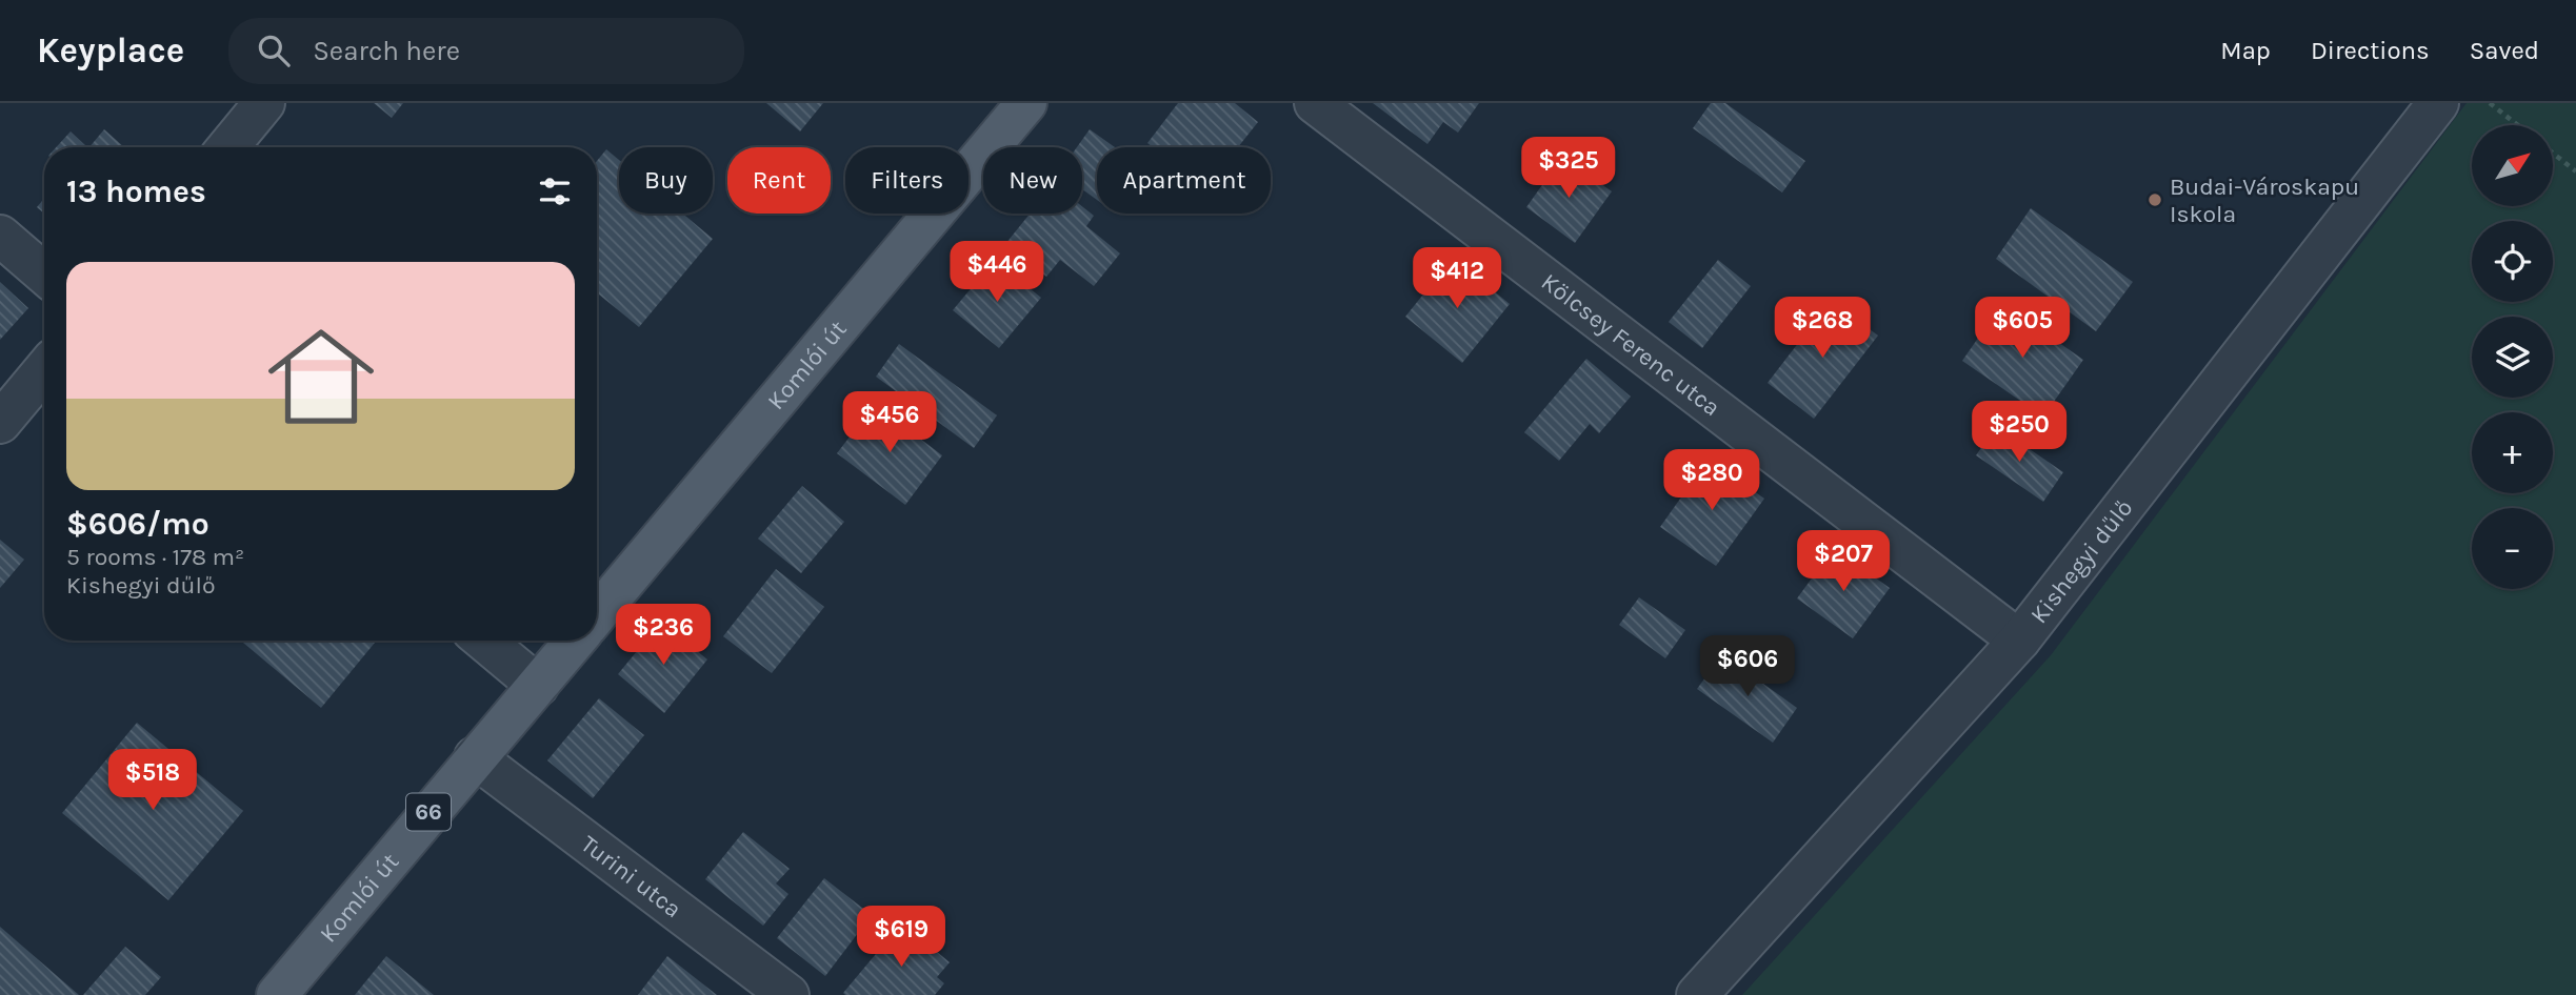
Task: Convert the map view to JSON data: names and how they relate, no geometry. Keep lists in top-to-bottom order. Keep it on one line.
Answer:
{"streets":{"main road":["Komlói út","66"],"street":["Kölcsey Ferenc utca","Kishegyi dűlő","Turini utca"]},"crossings":[["Kölcsey Ferenc utca","Kishegyi dűlő"],["Komlói út","Turini utca"]],"places":["Budai-Városkapu Iskola"],"north":"top right","page":{"header":"Keyplace","search":"Search here","nav":["Map","Directions","Saved"],"map_buttons":["+","−"],"price":["$325","$446","$412","$268","$605","$456","$250","$280","$207","$236","$606","$518","$619"],"chip":["Buy","Rent","Filters","New","Apartment"],"heading":"13 homes","list":[{"name":"$606/mo","note":"5 rooms · 178 m² · Kishegyi dűlő"}]}}
